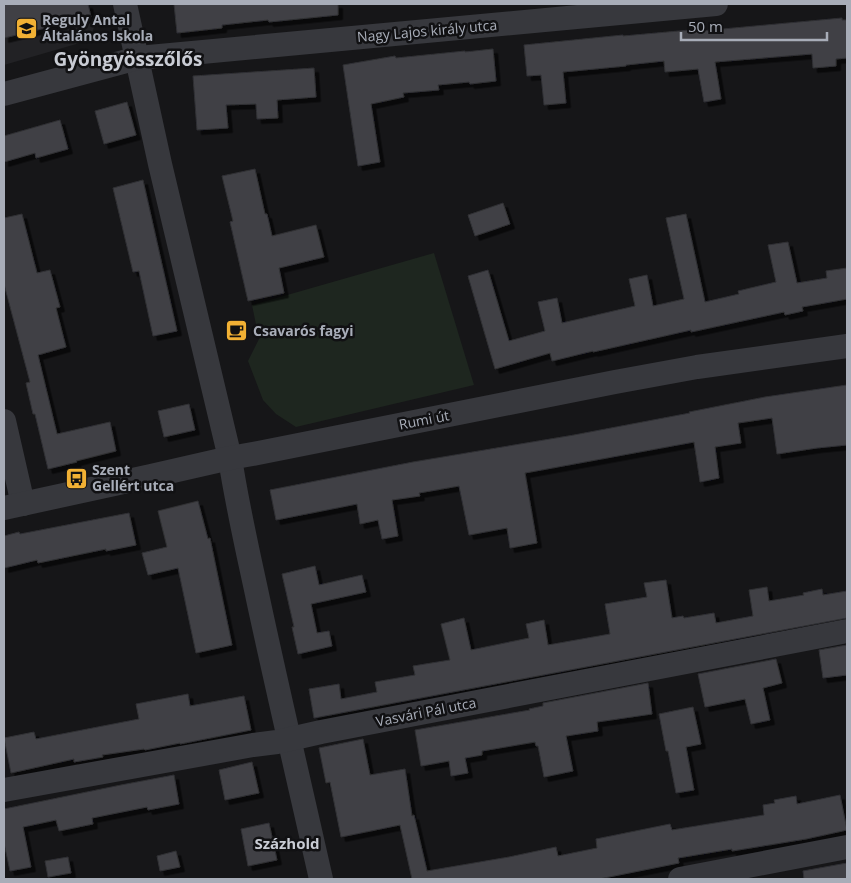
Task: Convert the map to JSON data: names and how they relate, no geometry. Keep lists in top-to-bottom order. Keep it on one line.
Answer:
{"streets":{"street":["Nagy Lajos király utca","Rumi út","Vasvári Pál utca"]},"districts":["Gyöngyösszőlős","Százhold"],"places":{"school or university":["Reguly Antal Általános Iskola"],"cafe":["Csavarós fagyi"],"bus stop":["Szent Gellért utca"]},"scale_bar":"50 m"}
